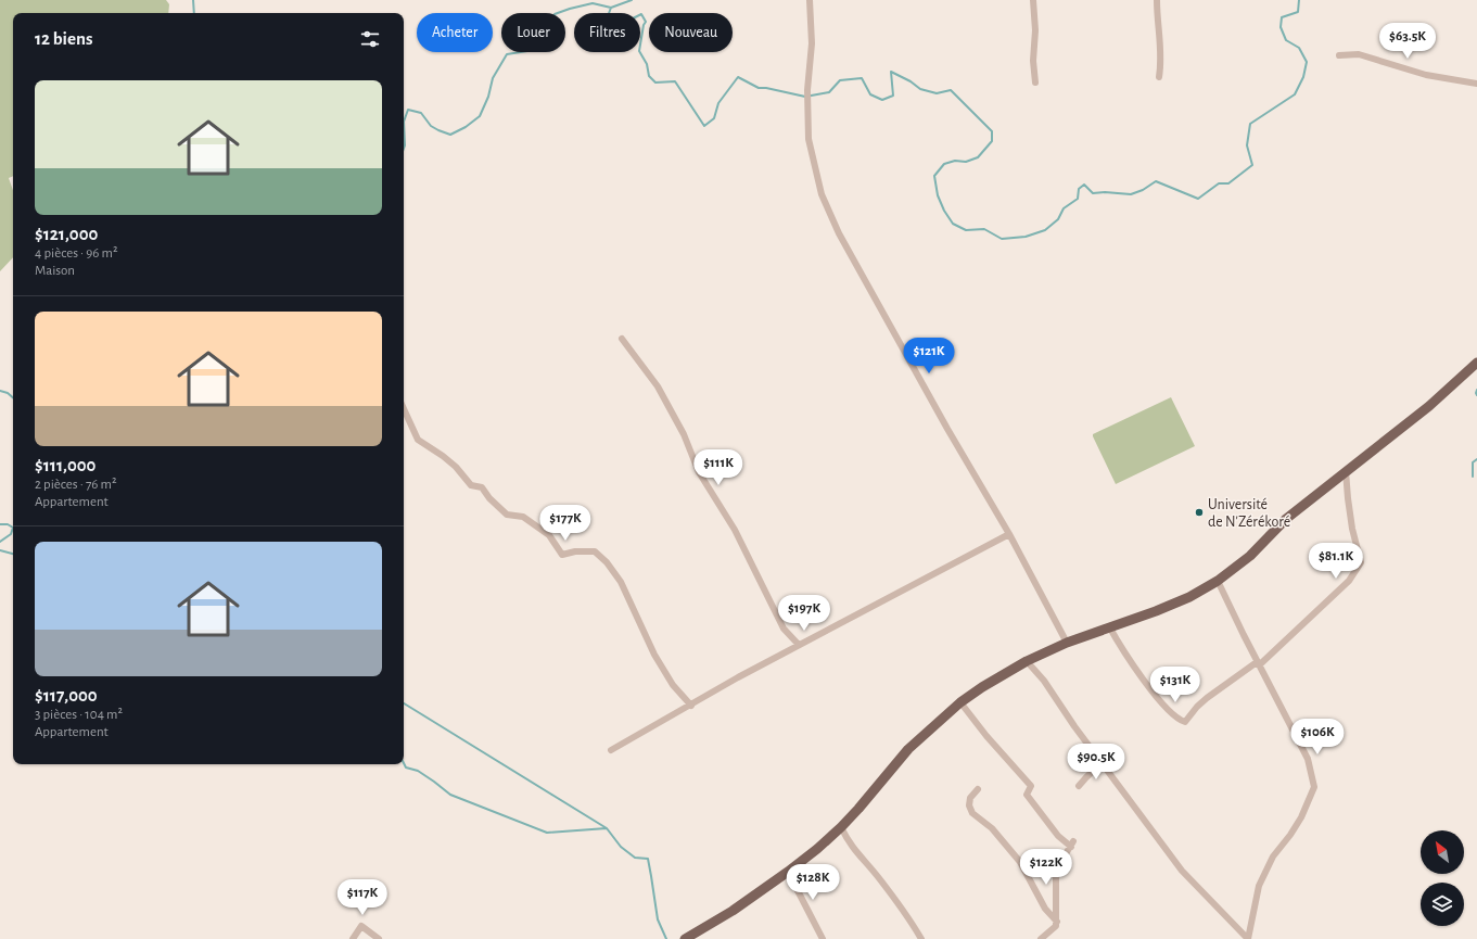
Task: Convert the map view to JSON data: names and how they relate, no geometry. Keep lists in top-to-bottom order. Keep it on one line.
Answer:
{"places":["Université de N'Zérékoré"],"north":"top left","page":{"chip":["Acheter","Louer","Filtres","Nouveau"],"heading":"12 biens","price":["$63.5K","$121K","$111K","$177K","$81.1K","$197K","$131K","$106K","$90.5K","$122K","$128K","$117K"],"list":[{"name":"$121,000","note":"4 pièces · 96 m² · Maison"},{"name":"$111,000","note":"2 pièces · 76 m² · Appartement"},{"name":"$117,000","note":"3 pièces · 104 m² · Appartement"}]}}
